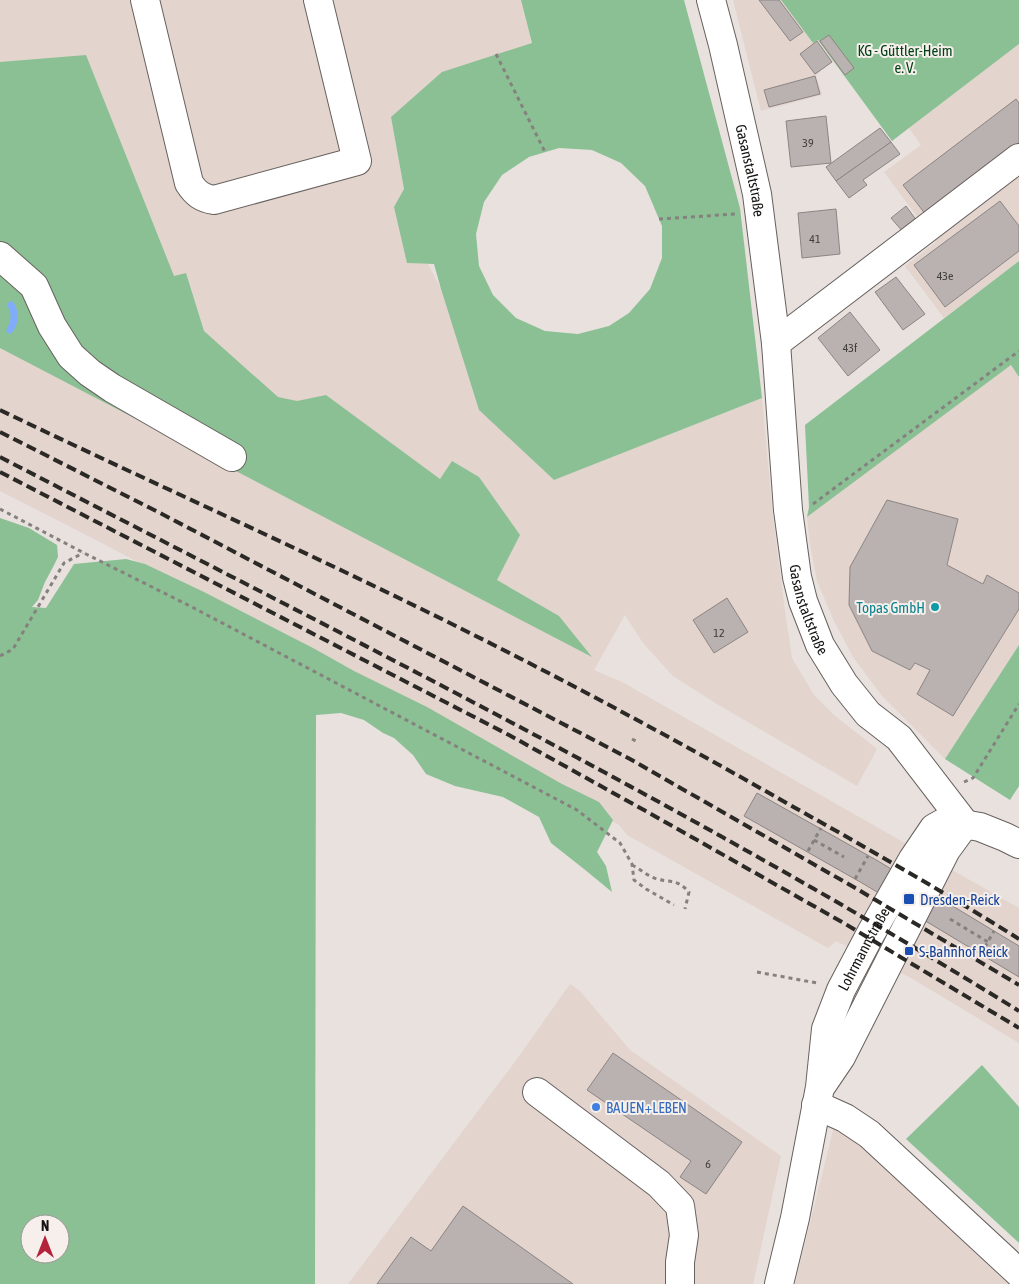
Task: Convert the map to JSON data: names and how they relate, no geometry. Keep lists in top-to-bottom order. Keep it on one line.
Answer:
{"streets":{"street":["Gasanstaltstraße","Lohrmannstraße"]},"crossings":[["Gasanstaltstraße","Lohrmannstraße"]],"parks":["KG - Güttler-Heim e. V."],"places":{"other":["Topas GmbH","BAUEN+LEBEN"],"transit":["Dresden-Reick","S-Bahnhof Reick"]},"house_numbers":["39","41","43e","43f","12","6"],"north":"top"}
